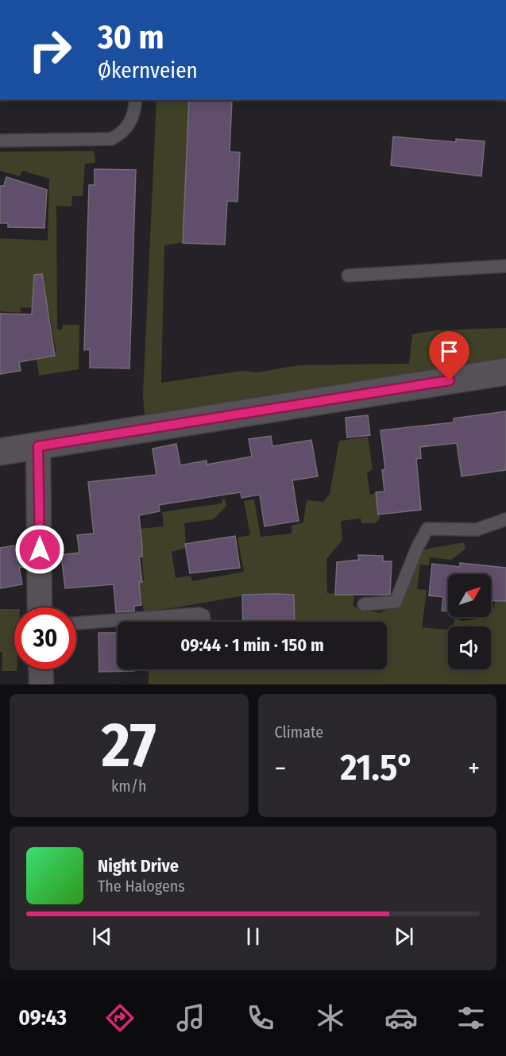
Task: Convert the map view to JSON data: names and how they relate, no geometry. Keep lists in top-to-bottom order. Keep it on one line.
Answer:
{"north":"top right","page":{"turn":["30 m","Økernveien"],"limit":"30","trip":"09:44 · 1 min · 150 m","tile":[["27","km/h"],"Climate"],"heat":["−","21.5°","+"],"song":["Night Drive","The Halogens"],"tabs":"09:43"}}
